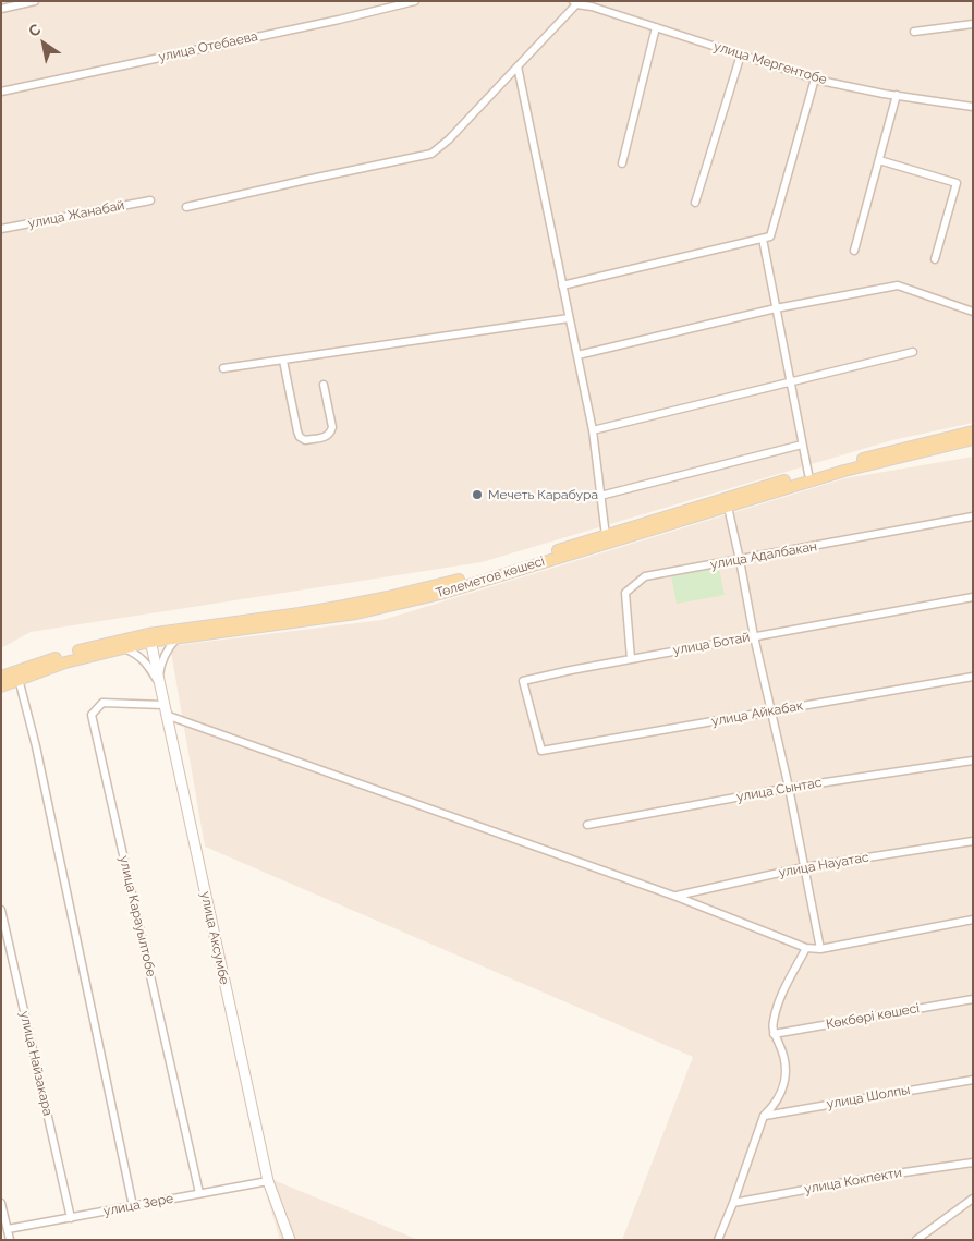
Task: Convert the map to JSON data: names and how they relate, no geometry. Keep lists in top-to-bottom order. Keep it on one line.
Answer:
{"streets":{"main road":["Төлеметов көшесі","улица Аксумбе"],"street":["улица Отебаева","улица Мергентобе","улица Жанабай","улица Адалбакан","улица Ботай","улица Айкабак","улица Сынтас","улица Науатас","улица Карауылтобе","Көкбөрі көшесі","улица Найзакара","улица Шолпы","улица Кокпекти","улица Зере"]},"crossings":[["улица Адалбакан","улица Ботай"],["Төлеметов көшесі","улица Аксумбе"],["улица Ботай","улица Айкабак"],["улица Карауылтобе","улица Аксумбе"],["улица Карауылтобе","улица Зере"],["улица Аксумбе","улица Зере"],["улица Найзакара","улица Зере"]],"places":["Мечеть Карабура"],"north":"top left"}
